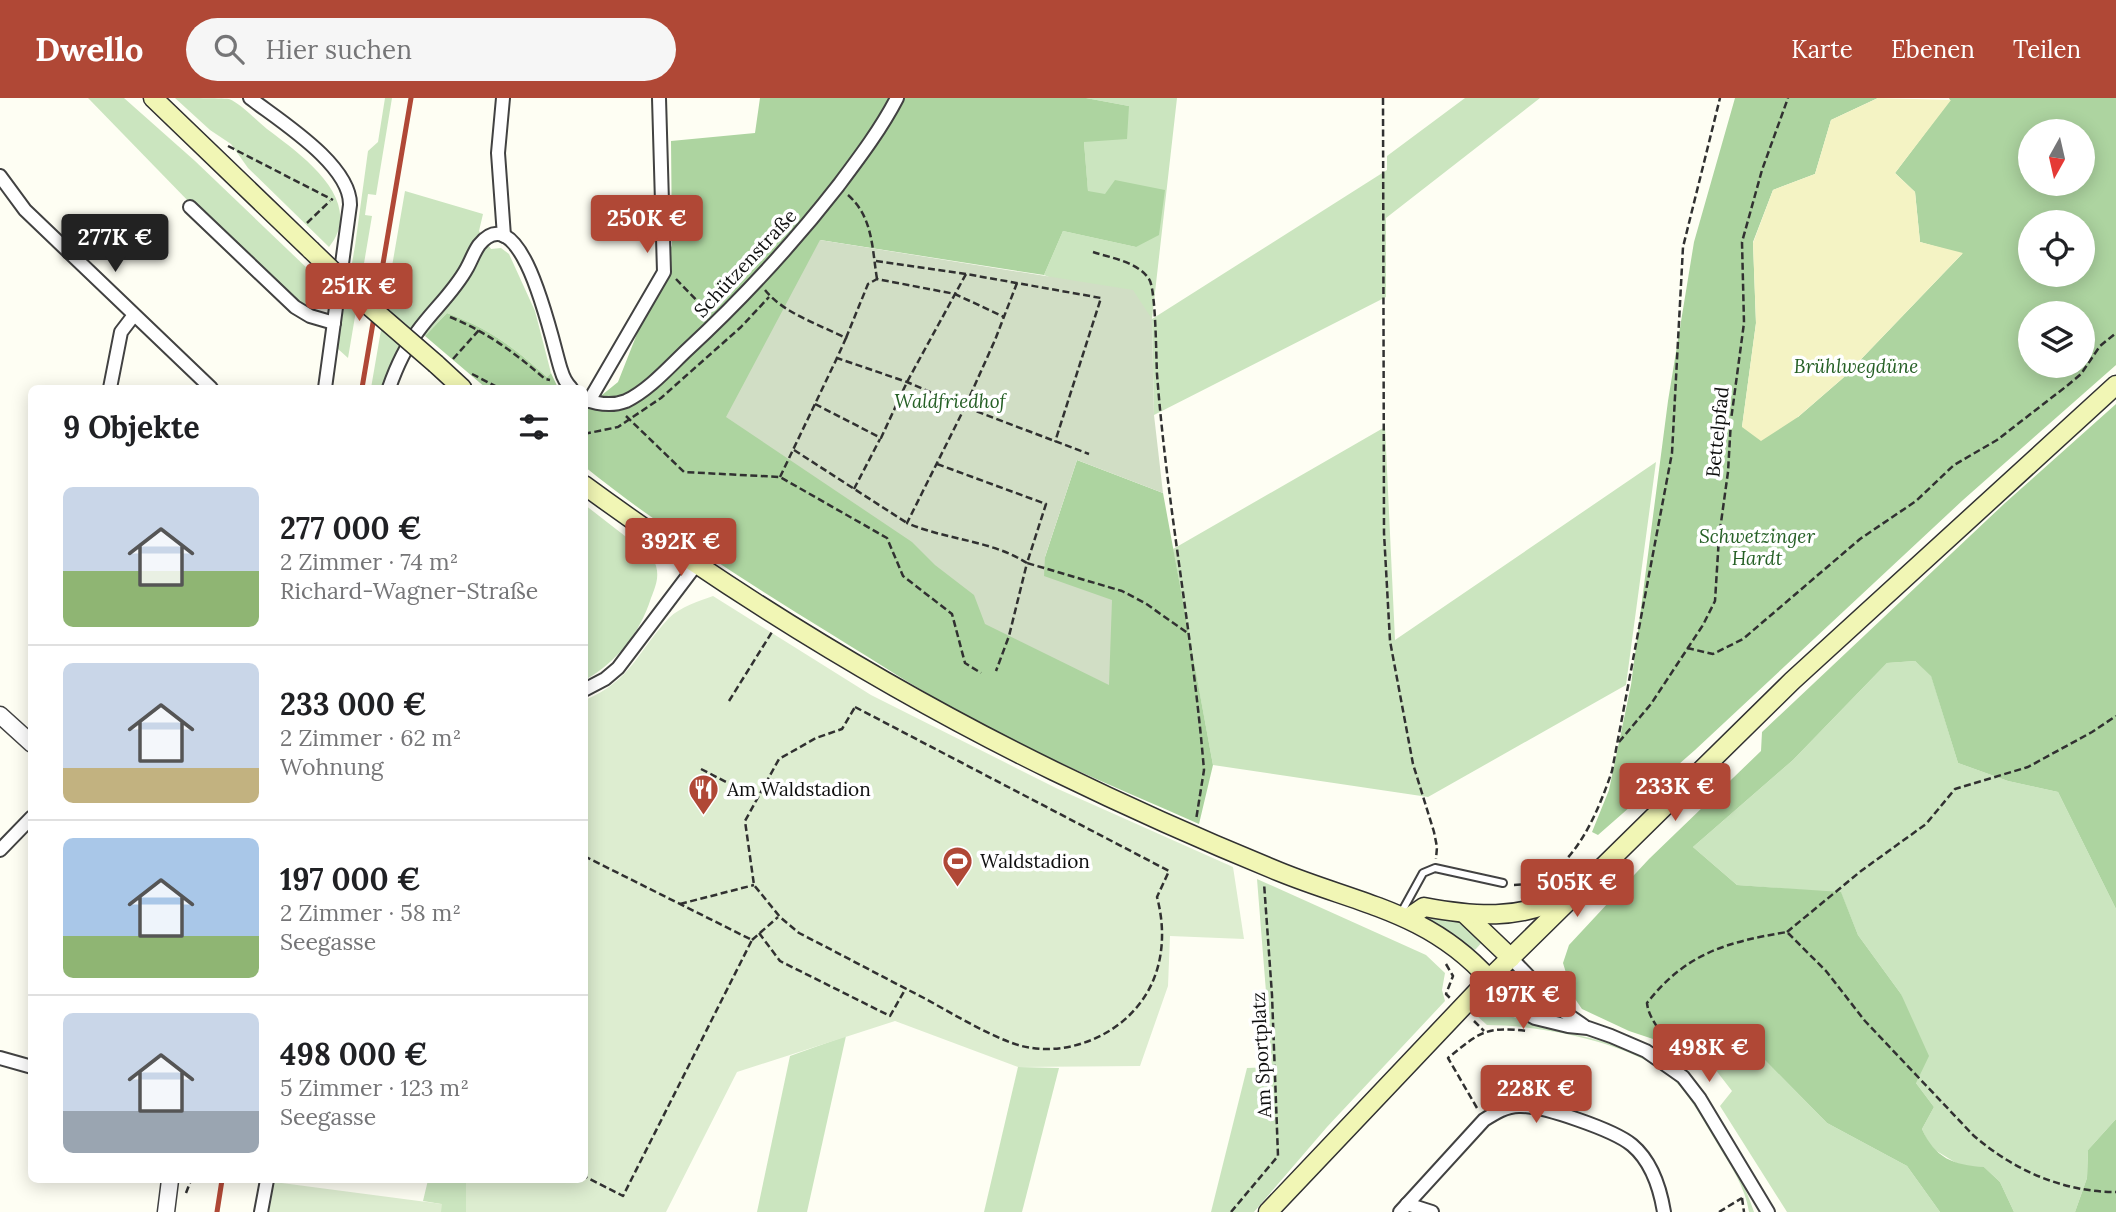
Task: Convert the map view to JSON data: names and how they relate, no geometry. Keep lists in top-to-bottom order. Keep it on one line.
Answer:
{"streets":{"street":["Schützenstraße"],"path":["Bettelpfad","Am Sportplatz"]},"parks":["Brühlwegdüne","Waldfriedhof","Schwetzinger Hardt"],"places":{"restaurant":["Am Waldstadion"],"sports":["Waldstadion"]},"north":"bottom","page":{"header":"Dwello","search":"Hier suchen","nav":["Karte","Ebenen","Teilen"],"price":["250K €","277K €","251K €","392K €","233K €","505K €","197K €","498K €","228K €"],"heading":"9 Objekte","list":[{"name":"277 000 €","note":"2 Zimmer · 74 m² · Richard-Wagner-Straße"},{"name":"233 000 €","note":"2 Zimmer · 62 m² · Wohnung"},{"name":"197 000 €","note":"2 Zimmer · 58 m² · Seegasse"},{"name":"498 000 €","note":"5 Zimmer · 123 m² · Seegasse"}]}}
